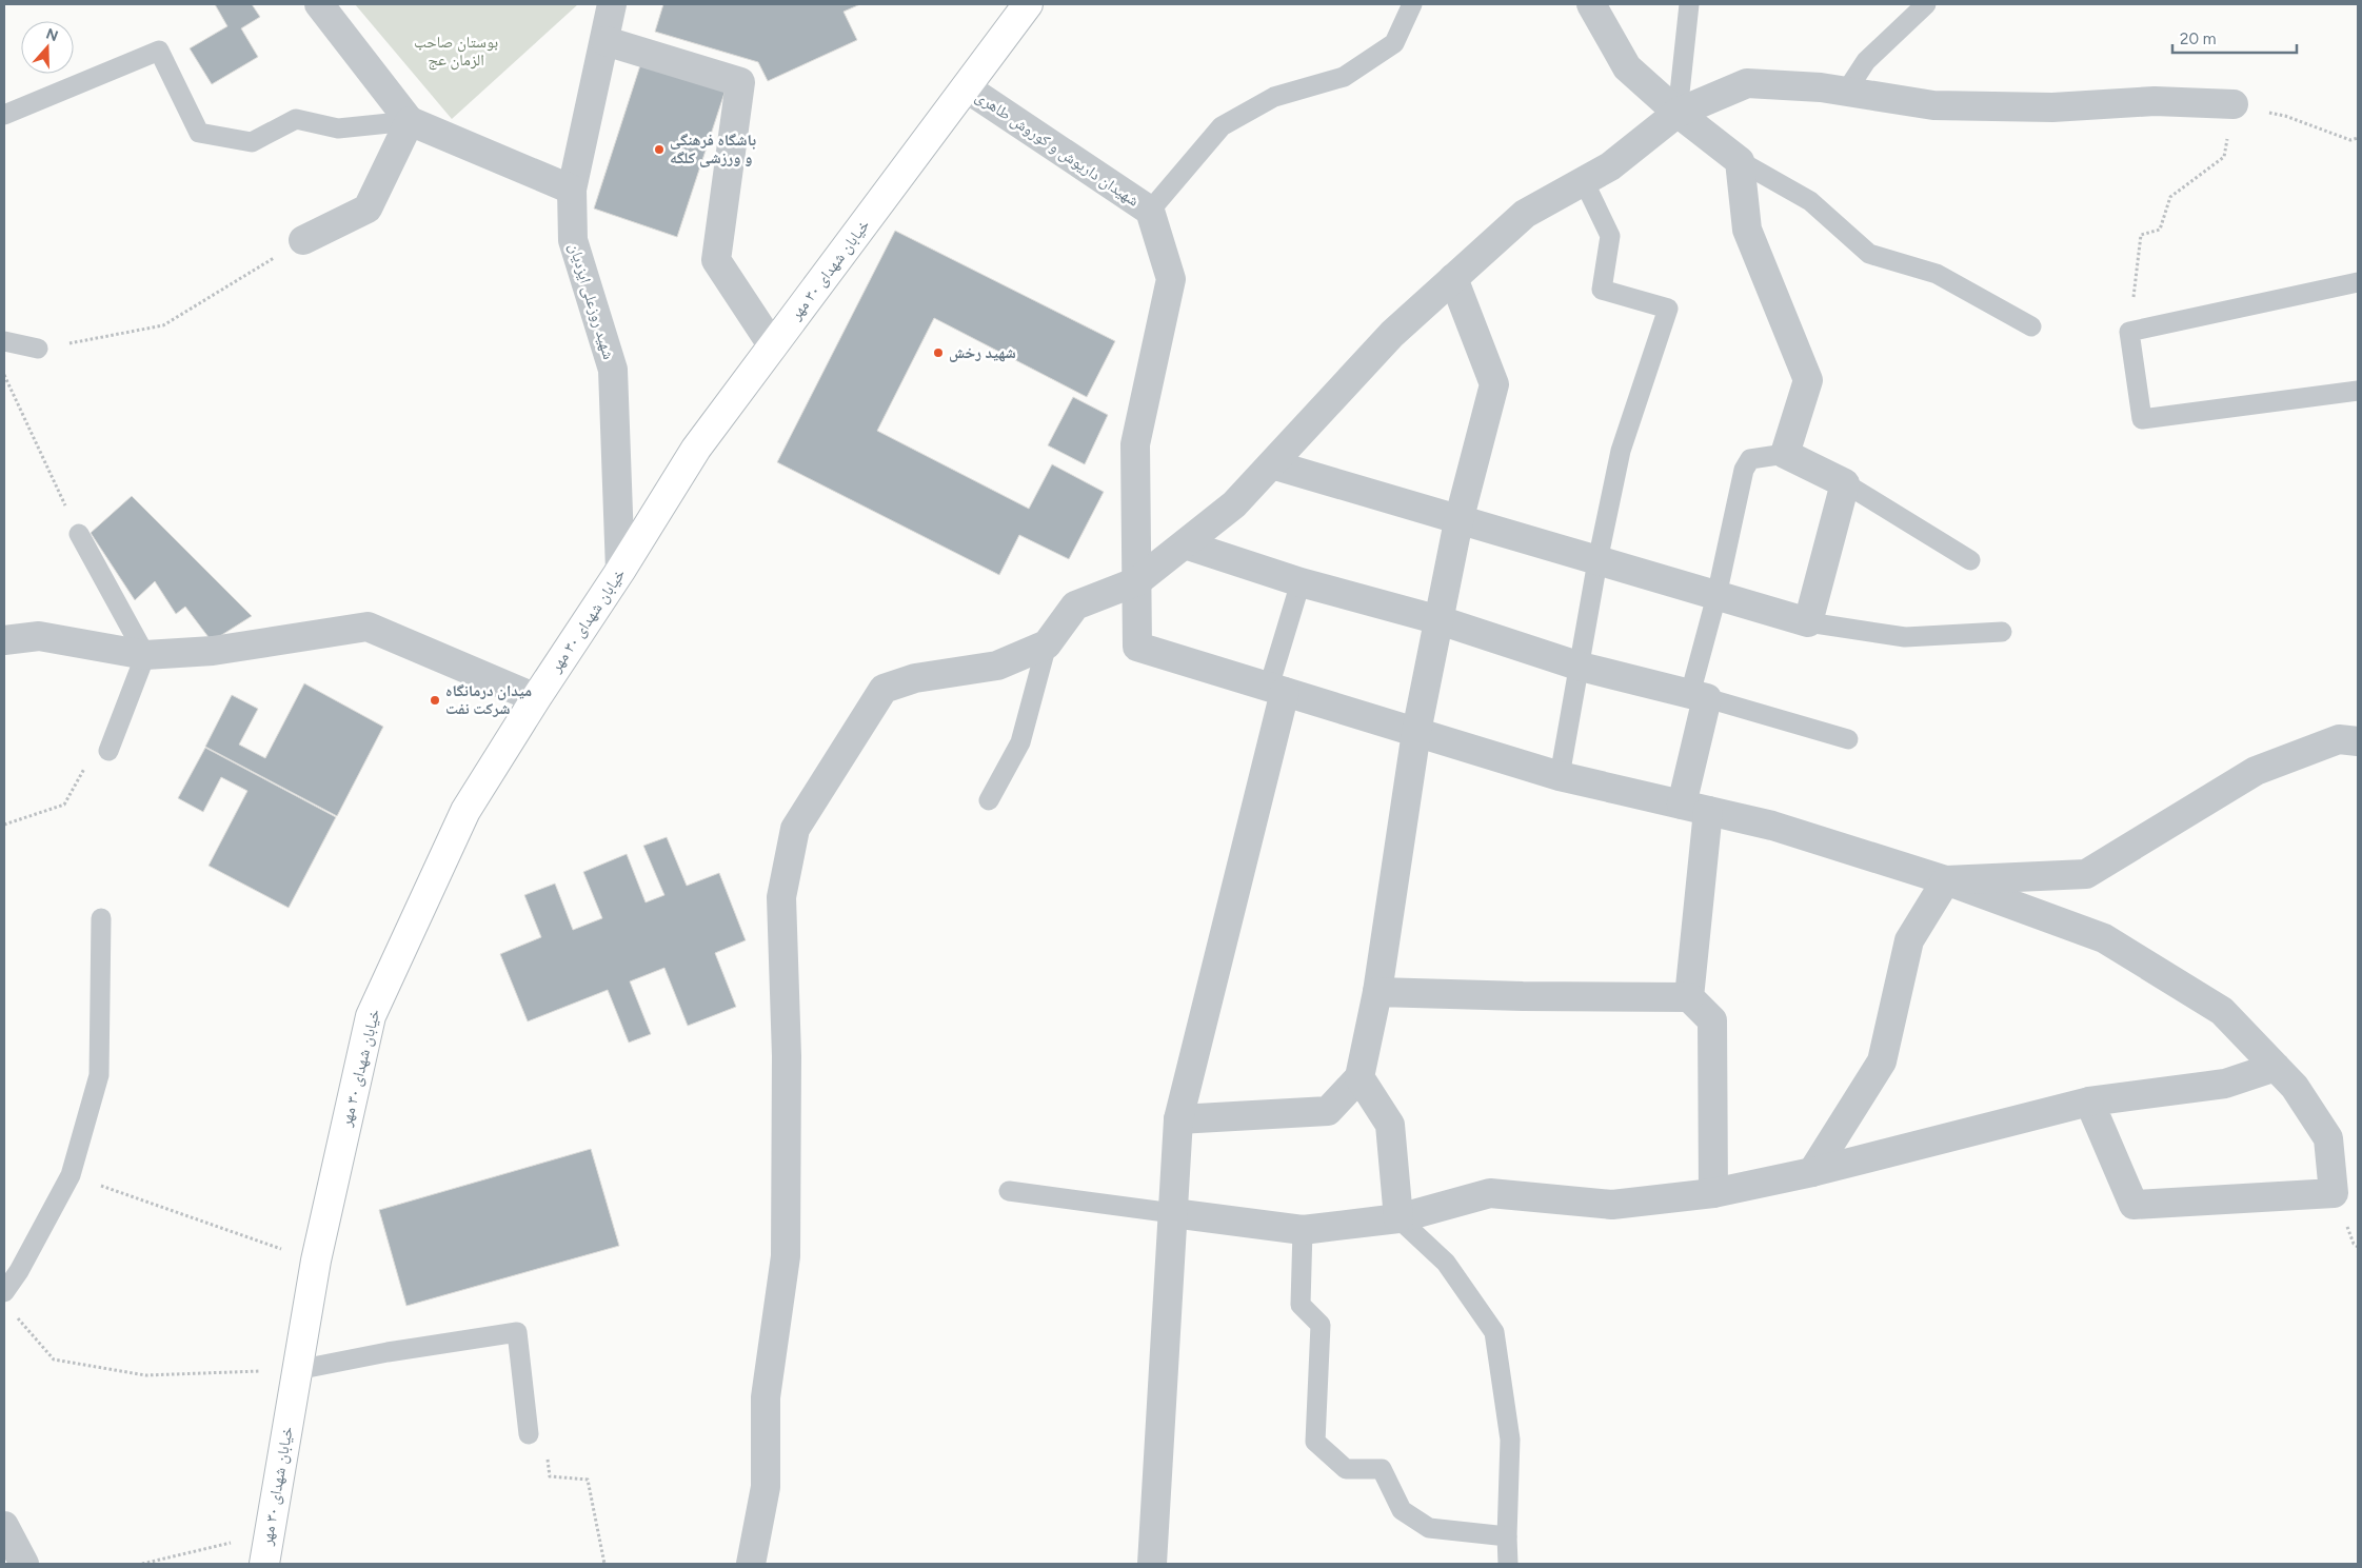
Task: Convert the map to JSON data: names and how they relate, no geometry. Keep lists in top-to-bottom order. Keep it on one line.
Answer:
{"streets":{"main road":["خیابان شهدای ۳۰ مهر"],"street":["شهیدان داریوش و کوروش طاهری","شهید روزعلی ایزدیان"]},"crossings":[["شهیدان داریوش و کوروش طاهری","خیابان شهدای ۳۰ مهر"],["خیابان شهدای ۳۰ مهر","شهید روزعلی ایزدیان"]],"parks":["بوستان صاحب الزمان عج"],"places":["باشگاه فرهنگی و ورزشی کلگه","شهید رخش","میدان درمانگاه شرکت نفت"],"scale_bar":"20 m","north":"top"}
